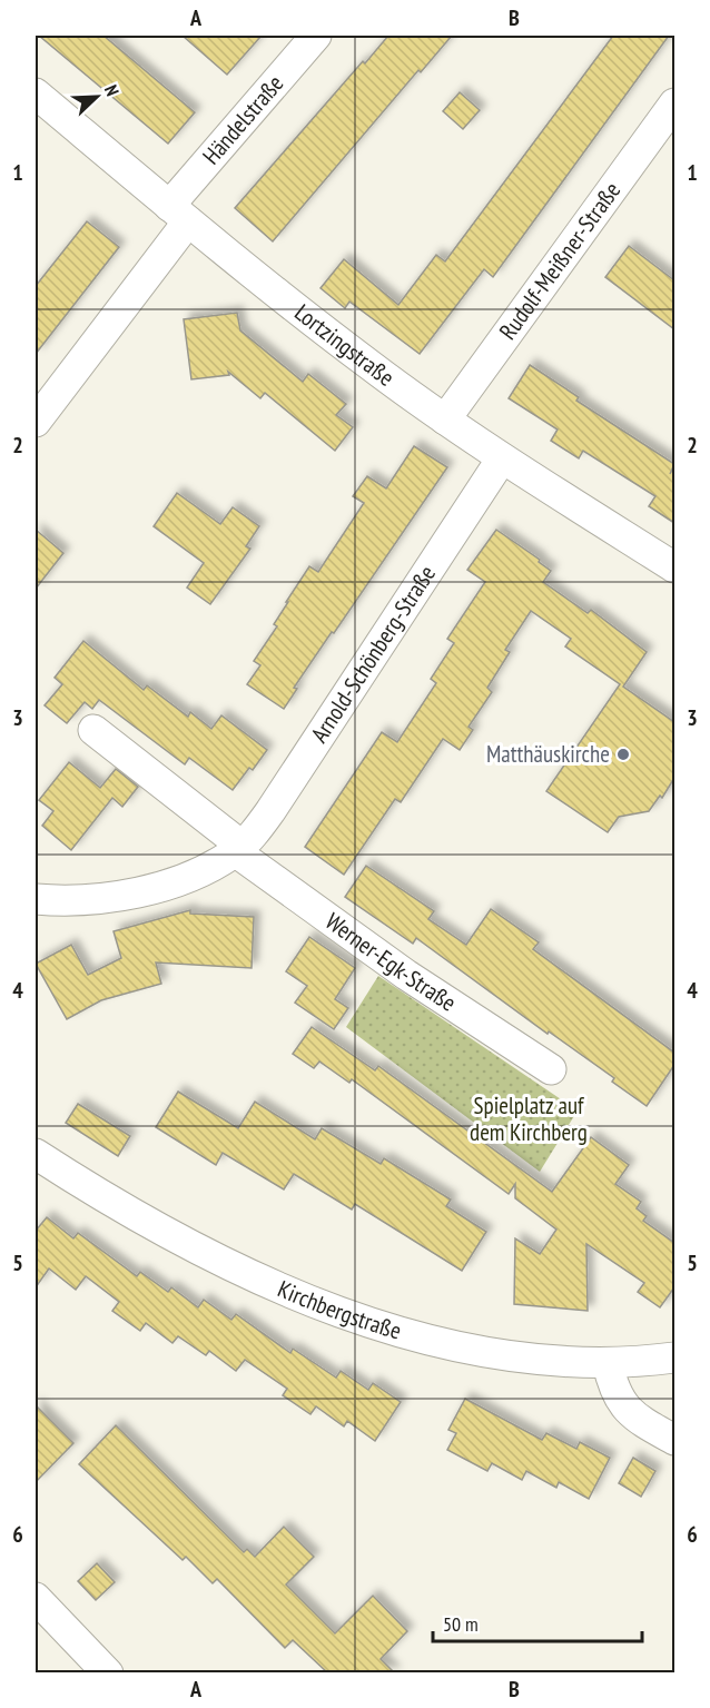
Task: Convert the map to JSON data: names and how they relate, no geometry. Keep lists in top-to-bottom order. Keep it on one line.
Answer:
{"streets":{"street":["Händelstraße","Rudolf-Meißner-Straße","Lortzingstraße","Arnold-Schönberg-Straße","Werner-Egk-Straße","Kirchbergstraße"]},"crossings":[["Händelstraße","Lortzingstraße"],["Rudolf-Meißner-Straße","Lortzingstraße"],["Lortzingstraße","Arnold-Schönberg-Straße"],["Arnold-Schönberg-Straße","Werner-Egk-Straße"]],"parks":["Spielplatz auf dem Kirchberg"],"places":["Matthäuskirche"],"scale_bar":"50 m","north":"top right","grid":{"columns":["A","B"],"rows":["1","2","3","4","5","6"]}}
